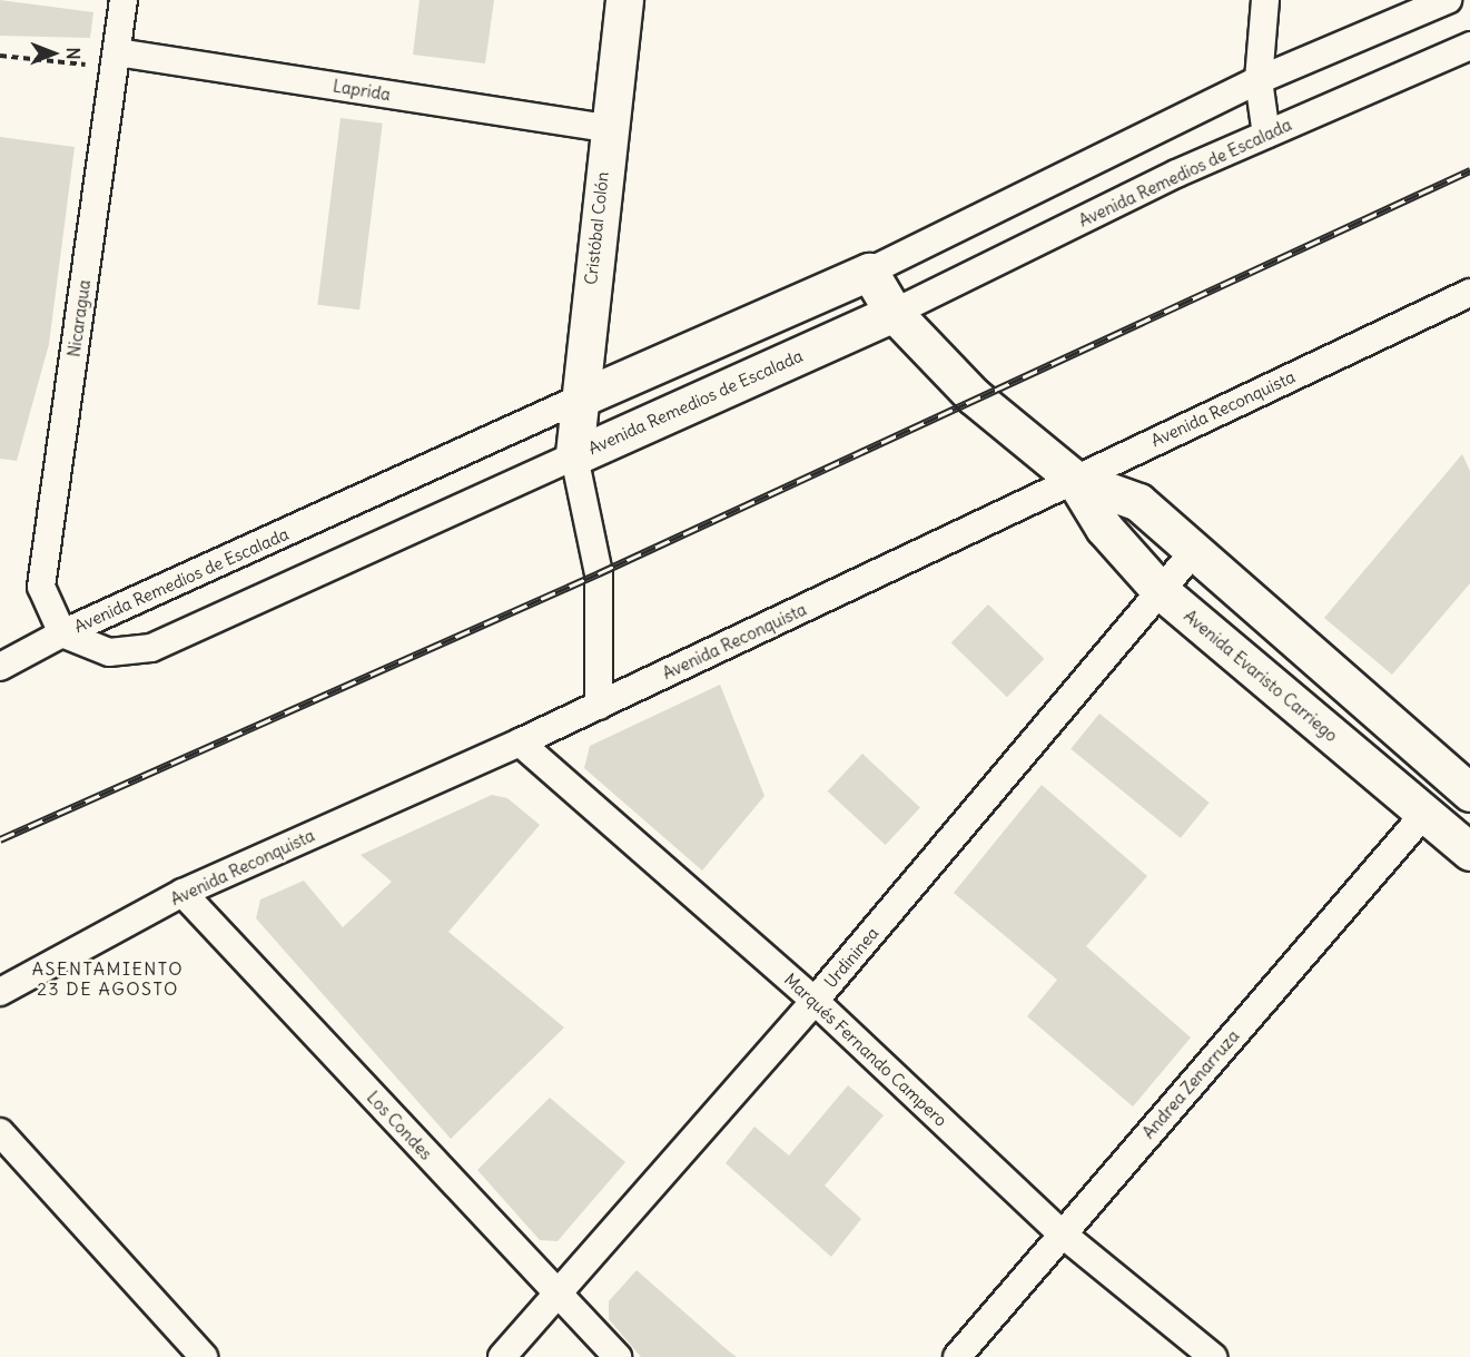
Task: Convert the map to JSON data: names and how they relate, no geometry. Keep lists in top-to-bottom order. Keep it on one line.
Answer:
{"streets":{"street":["Laprida","Avenida Remedios de Escalada","Cristóbal Colón","Nicaragua","Avenida Reconquista","Avenida Evaristo Carriego","Urdininea","Marqués Fernando Campero","Andrea Zenarruza","Los Condes"]},"crossings":[["Laprida","Cristóbal Colón"],["Laprida","Nicaragua"],["Avenida Remedios de Escalada","Cristóbal Colón"],["Avenida Remedios de Escalada","Nicaragua"],["Avenida Remedios de Escalada","Avenida Evaristo Carriego"],["Avenida Reconquista","Avenida Evaristo Carriego"],["Avenida Reconquista","Marqués Fernando Campero"],["Avenida Reconquista","Los Condes"],["Avenida Evaristo Carriego","Urdininea"],["Avenida Evaristo Carriego","Andrea Zenarruza"],["Urdininea","Marqués Fernando Campero"],["Urdininea","Los Condes"],["Marqués Fernando Campero","Andrea Zenarruza"]],"districts":["ASENTAMIENTO 23 DE AGOSTO"],"north":"right"}
